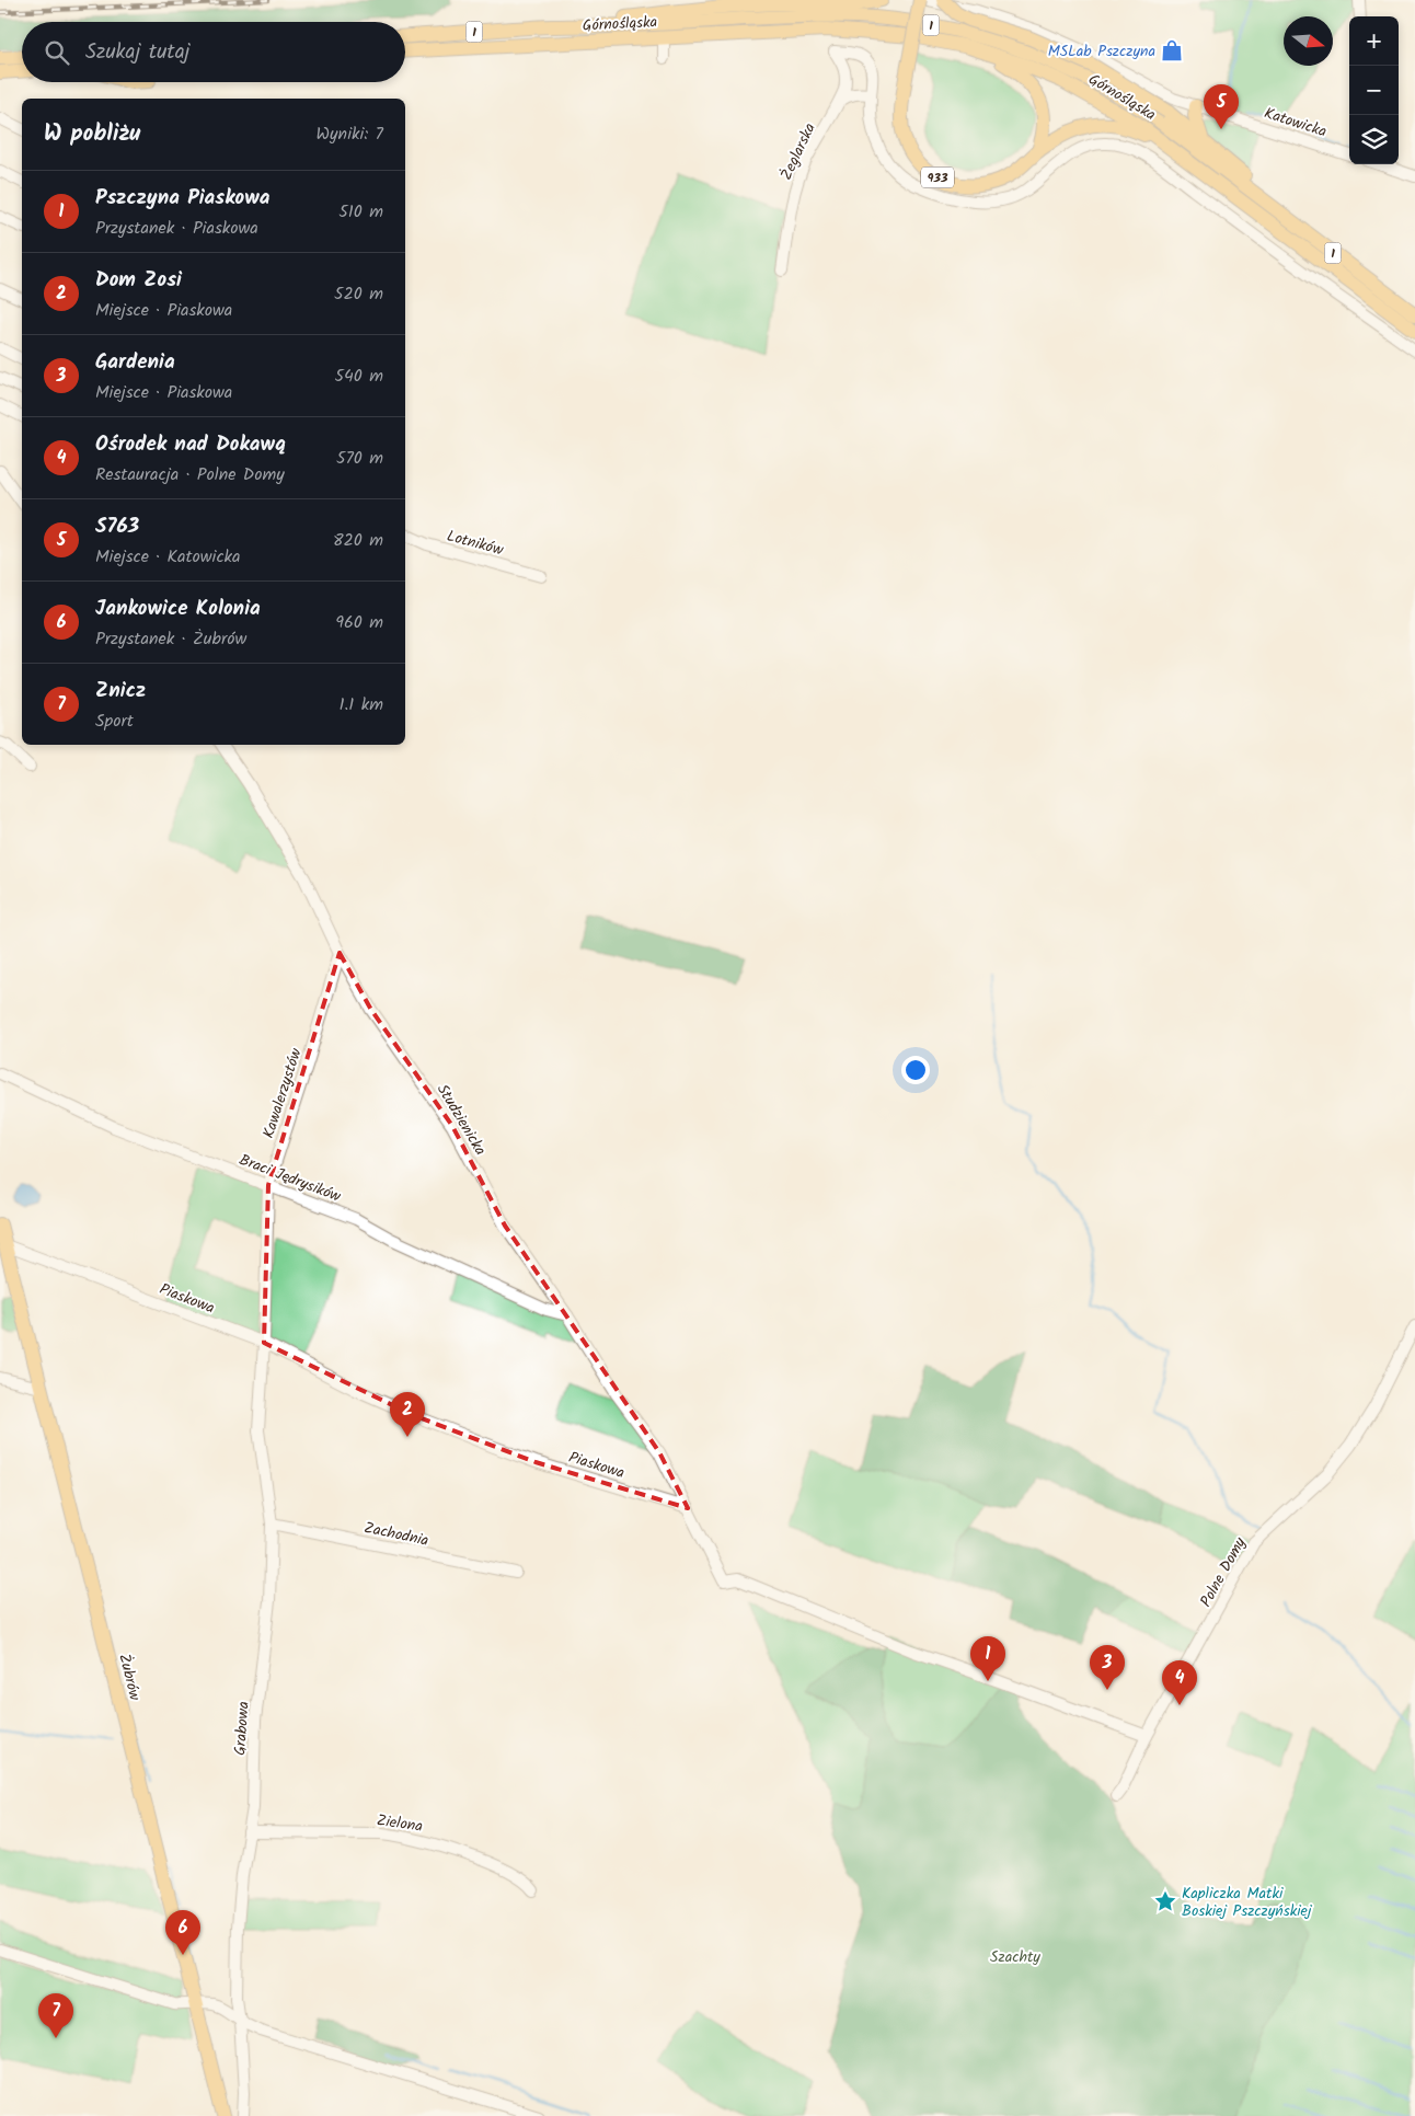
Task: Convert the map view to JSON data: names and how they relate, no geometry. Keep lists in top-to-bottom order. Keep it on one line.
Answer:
{"streets":{"main road":["Górnośląska","1","933","Żubrów"],"street":["Katowicka","Żeglarska","Lotników","Kawalerzystów","Studzienicka","Braci Jędrysików","Piaskowa","Zachodnia","Polne Domy","Grabowa","Zielona"]},"crossings":[["Katowicka","933"],["Kawalerzystów","Studzienicka"],["Kawalerzystów","Braci Jędrysików"],["Kawalerzystów","Piaskowa"],["Kawalerzystów","Grabowa"],["Studzienicka","Braci Jędrysików"],["Studzienicka","Piaskowa"],["Piaskowa","Żubrów"],["Piaskowa","Grabowa"],["Zachodnia","Grabowa"],["Grabowa","Zielona"]],"parks":["Szachty"],"places":{"shop":["MSLab Pszczyna"],"place":["Kapliczka Matki Boskiej Pszczyńskiej"]},"north":"right","page":{"map_buttons":["+","−"],"search":"Szukaj tutaj","pins":["5","2","1","3","4","6","7"],"heading":["W pobliżu","Wyniki: 7"],"list":[{"mark":"1","name":"Pszczyna Piaskowa","note":"Przystanek · Piaskowa","value":"510 m"},{"mark":"2","name":"Dom Zosi","note":"Miejsce · Piaskowa","value":"520 m"},{"mark":"3","name":"Gardenia","note":"Miejsce · Piaskowa","value":"540 m"},{"mark":"4","name":"Ośrodek nad Dokawą","note":"Restauracja · Polne Domy","value":"570 m"},{"mark":"5","name":"S763","note":"Miejsce · Katowicka","value":"820 m"},{"mark":"6","name":"Jankowice Kolonia","note":"Przystanek · Żubrów","value":"960 m"},{"mark":"7","name":"Znicz","note":"Sport","value":"1.1 km"}]}}
